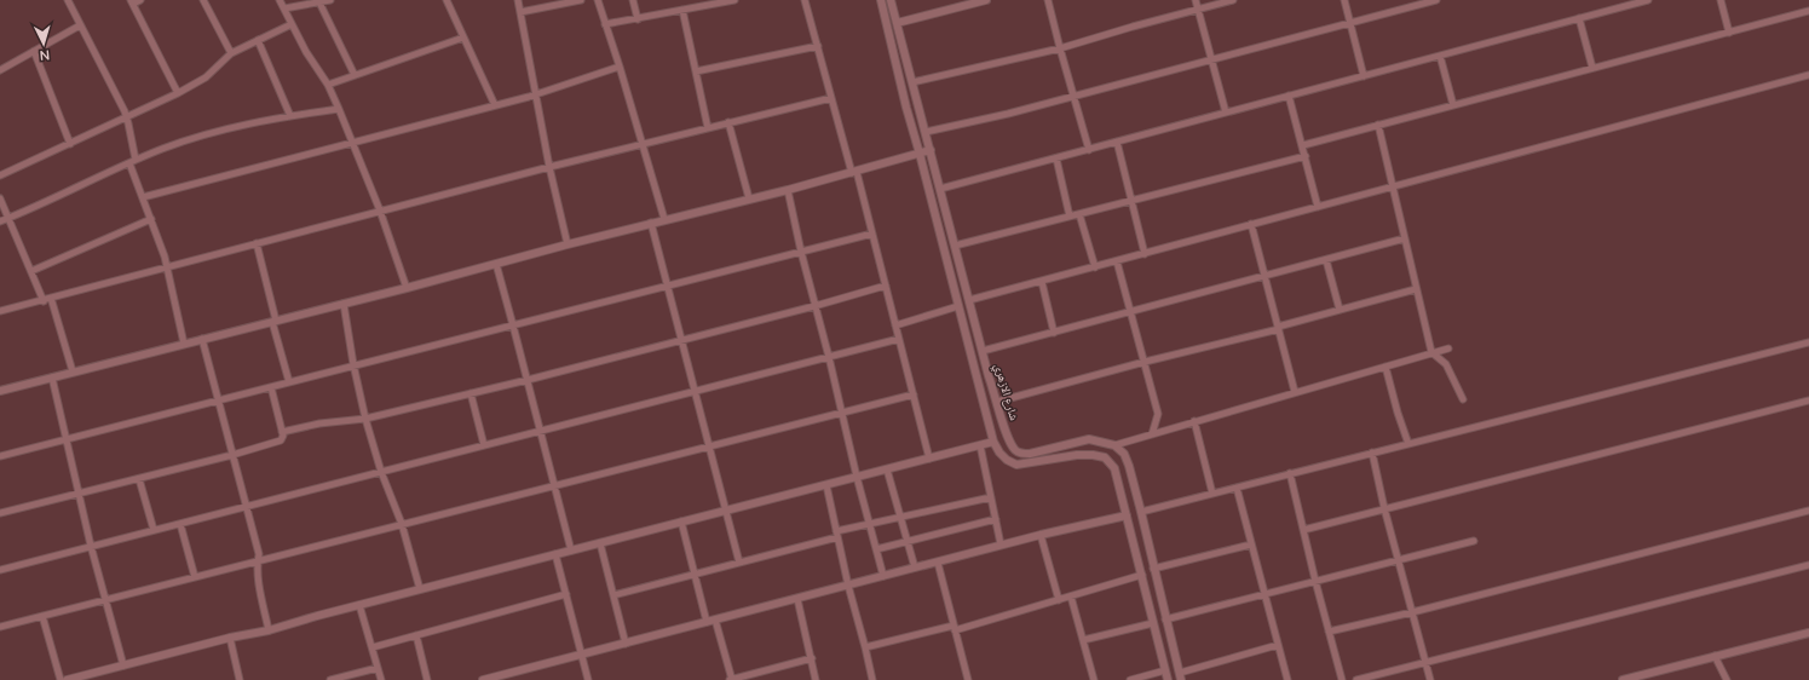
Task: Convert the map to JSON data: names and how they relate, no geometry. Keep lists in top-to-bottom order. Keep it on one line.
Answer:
{"streets":{"street":["شارع الازهري"]},"north":"bottom"}
